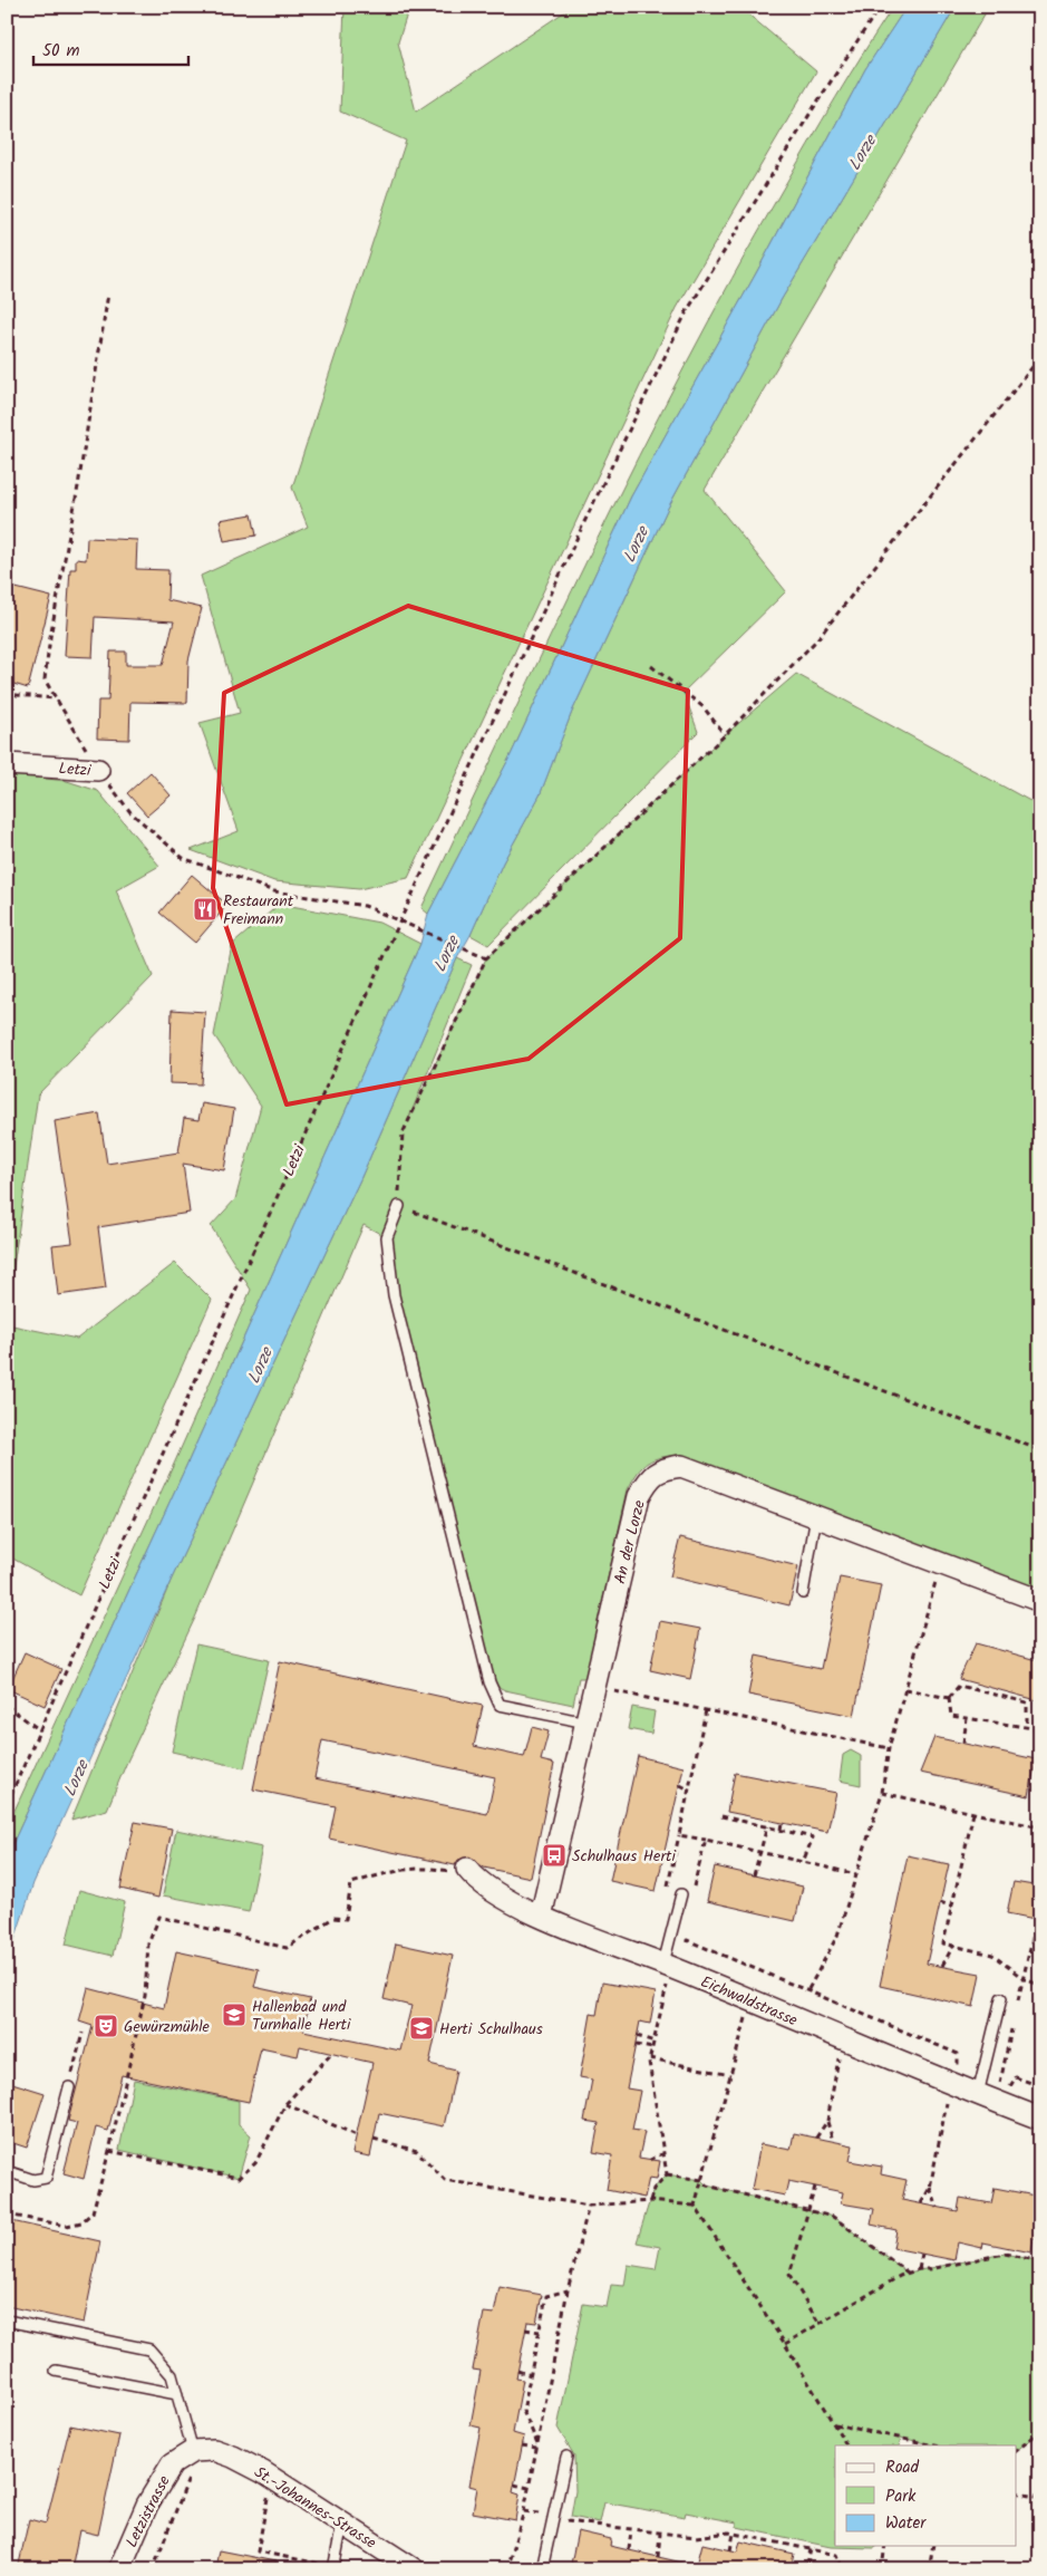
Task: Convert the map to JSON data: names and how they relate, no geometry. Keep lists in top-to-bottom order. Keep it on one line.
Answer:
{"streets":{"street":["Letzi","An der Lorze","Eichwaldstrasse","St.-Johannes-Strasse","Letzistrasse"]},"crossings":[["An der Lorze","Eichwaldstrasse"],["St.-Johannes-Strasse","Letzistrasse"]],"water":["Lorze"],"places":{"restaurant":["Restaurant Freimann"],"bus stop":["Schulhaus Herti"],"school or university":["Hallenbad und Turnhalle Herti","Herti Schulhaus"],"theatre":["Gewürzmühle"]},"legend":["Road","Park","Water"],"scale_bar":"50 m"}
